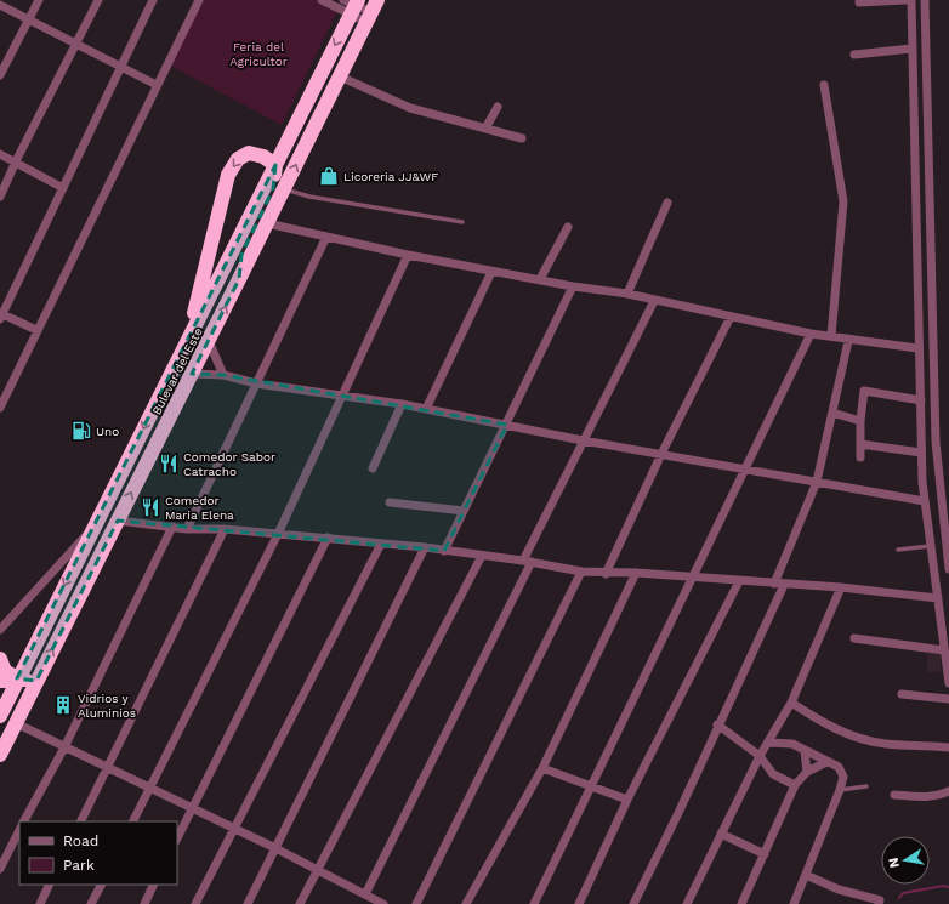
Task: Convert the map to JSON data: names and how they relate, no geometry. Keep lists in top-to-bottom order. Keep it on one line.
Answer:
{"streets":{"highway":["Bulevar del Este"]},"parks":["Feria del Agricultor"],"places":{"shop":["Licoreria JJ&WF"],"fuel station":["Uno"],"restaurant":["Comedor Sabor Catracho","Comedor Maria Elena"],"building":["Vidrios y Aluminios"]},"legend":["Road","Park"],"north":"left"}
